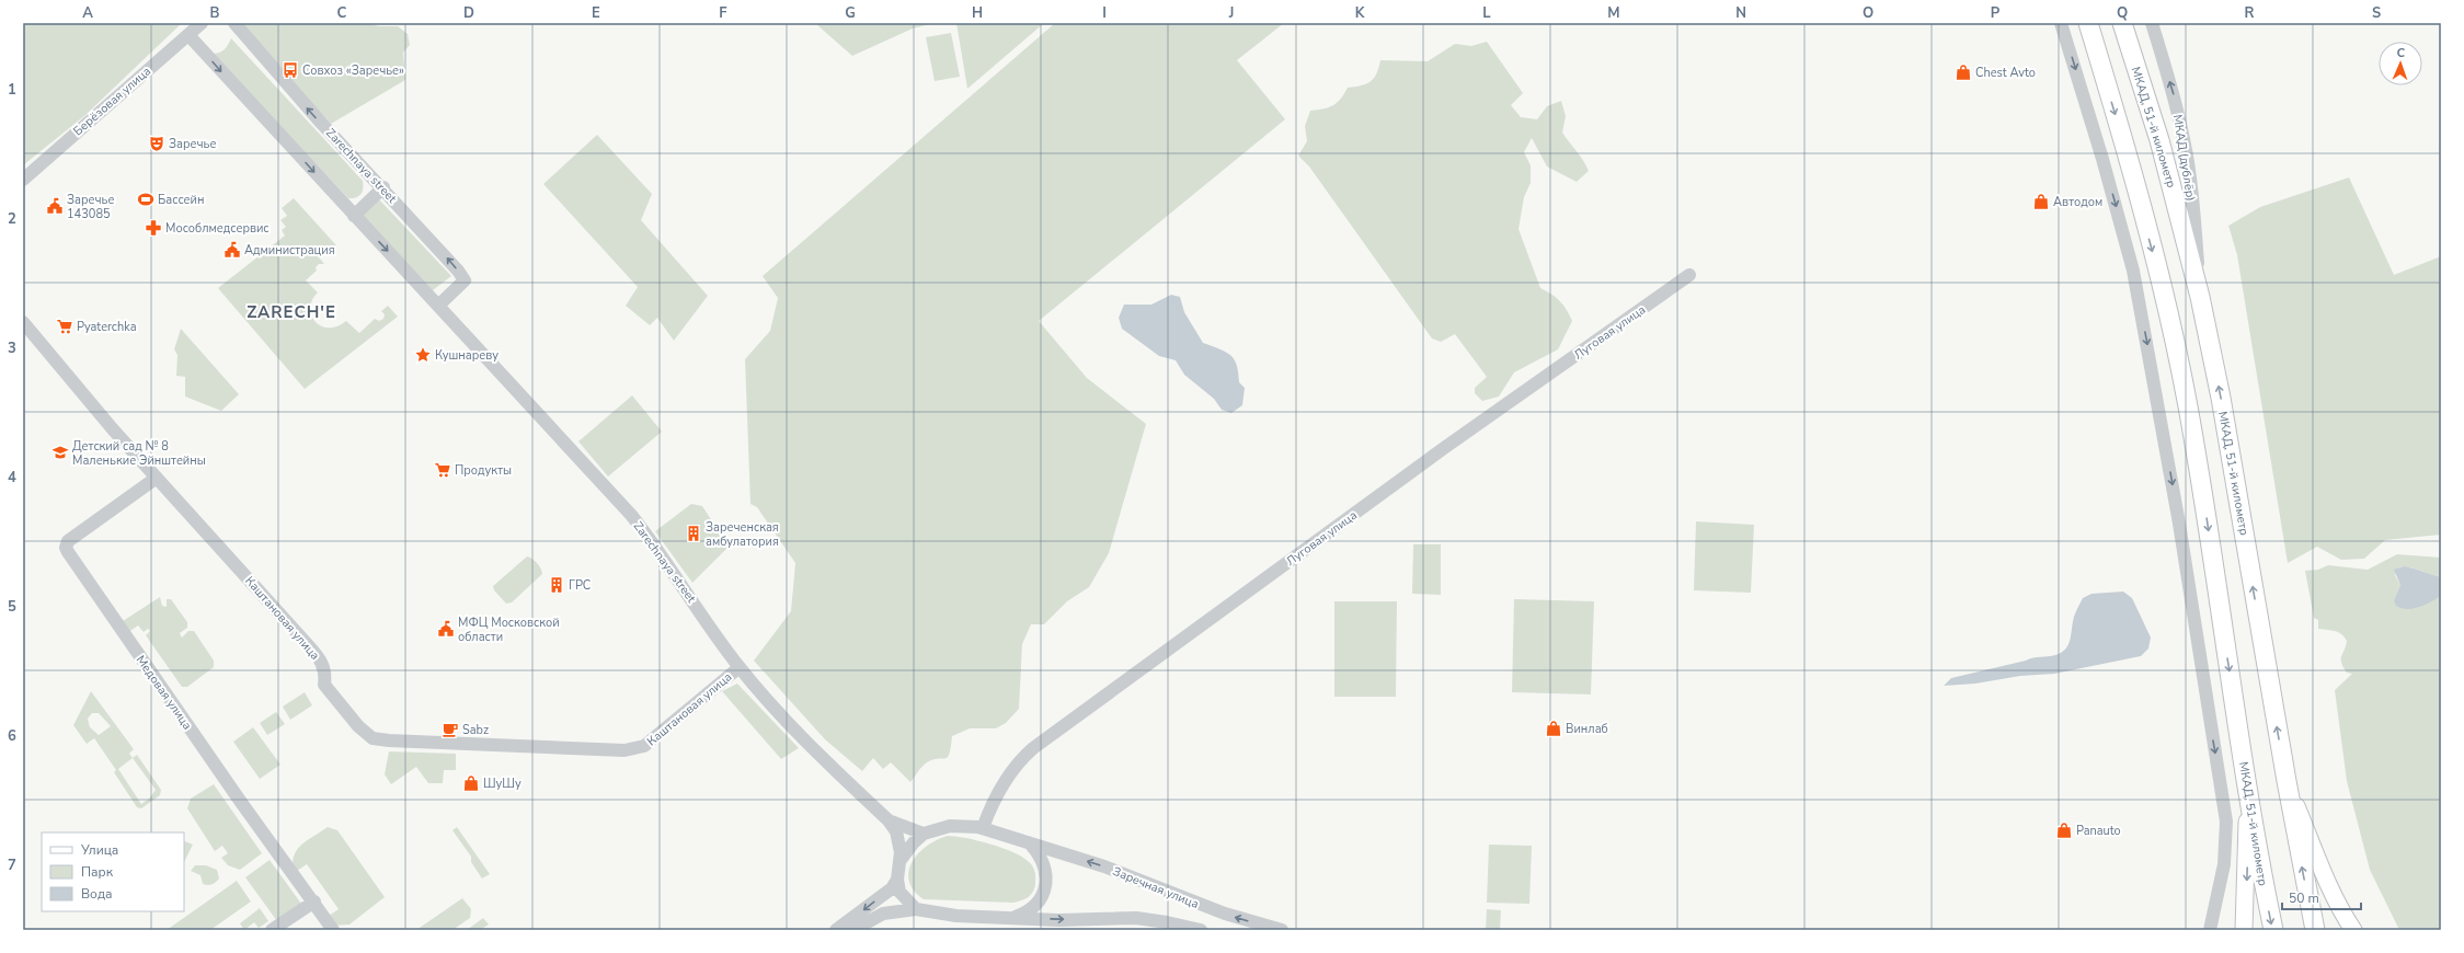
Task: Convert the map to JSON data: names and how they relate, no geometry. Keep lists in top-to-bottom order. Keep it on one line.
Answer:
{"streets":{"highway":["МКАД, 51-й километр"],"street":["Берёзовая улица","МКАД (дублёр)","Zarechnaya street","Луговая улица","Каштановая улица","Медовая улица","Заречная улица"]},"crossings":[["Берёзовая улица","Zarechnaya street"],["МКАД, 51-й километр","МКАД (дублёр)"],["Zarechnaya street","Луговая улица"],["Zarechnaya street","Каштановая улица"],["Zarechnaya street","Заречная улица"],["Луговая улица","Заречная улица"],["Каштановая улица","Медовая улица"]],"districts":["ZARECH'E"],"places":{"bus stop":["Совхоз «Заречье»"],"shop":["Chest Avto","Автодом","Винлаб","ШуШу","Panauto"],"theatre":["Заречье"],"sports":["Бассейн"],"public building":["Заречье 143085","Администрация","МФЦ Московской области"],"pharmacy":["Мособлмедсервис"],"supermarket":["Pyaterchka","Продукты"],"place":["Кушнареву"],"school or university":["Детский сад № 8 Маленькие Эйнштейны"],"building":["Зареченская амбулатория","ГРС"],"cafe":["Sabz"]},"legend":["Улица","Парк","Вода"],"scale_bar":"50 m","north":"top","grid":{"columns":["A","B","C","D","E","F","G","H","I","J","K","L","M","N","O","P","Q","R","S"],"rows":["1","2","3","4","5","6","7"]}}
